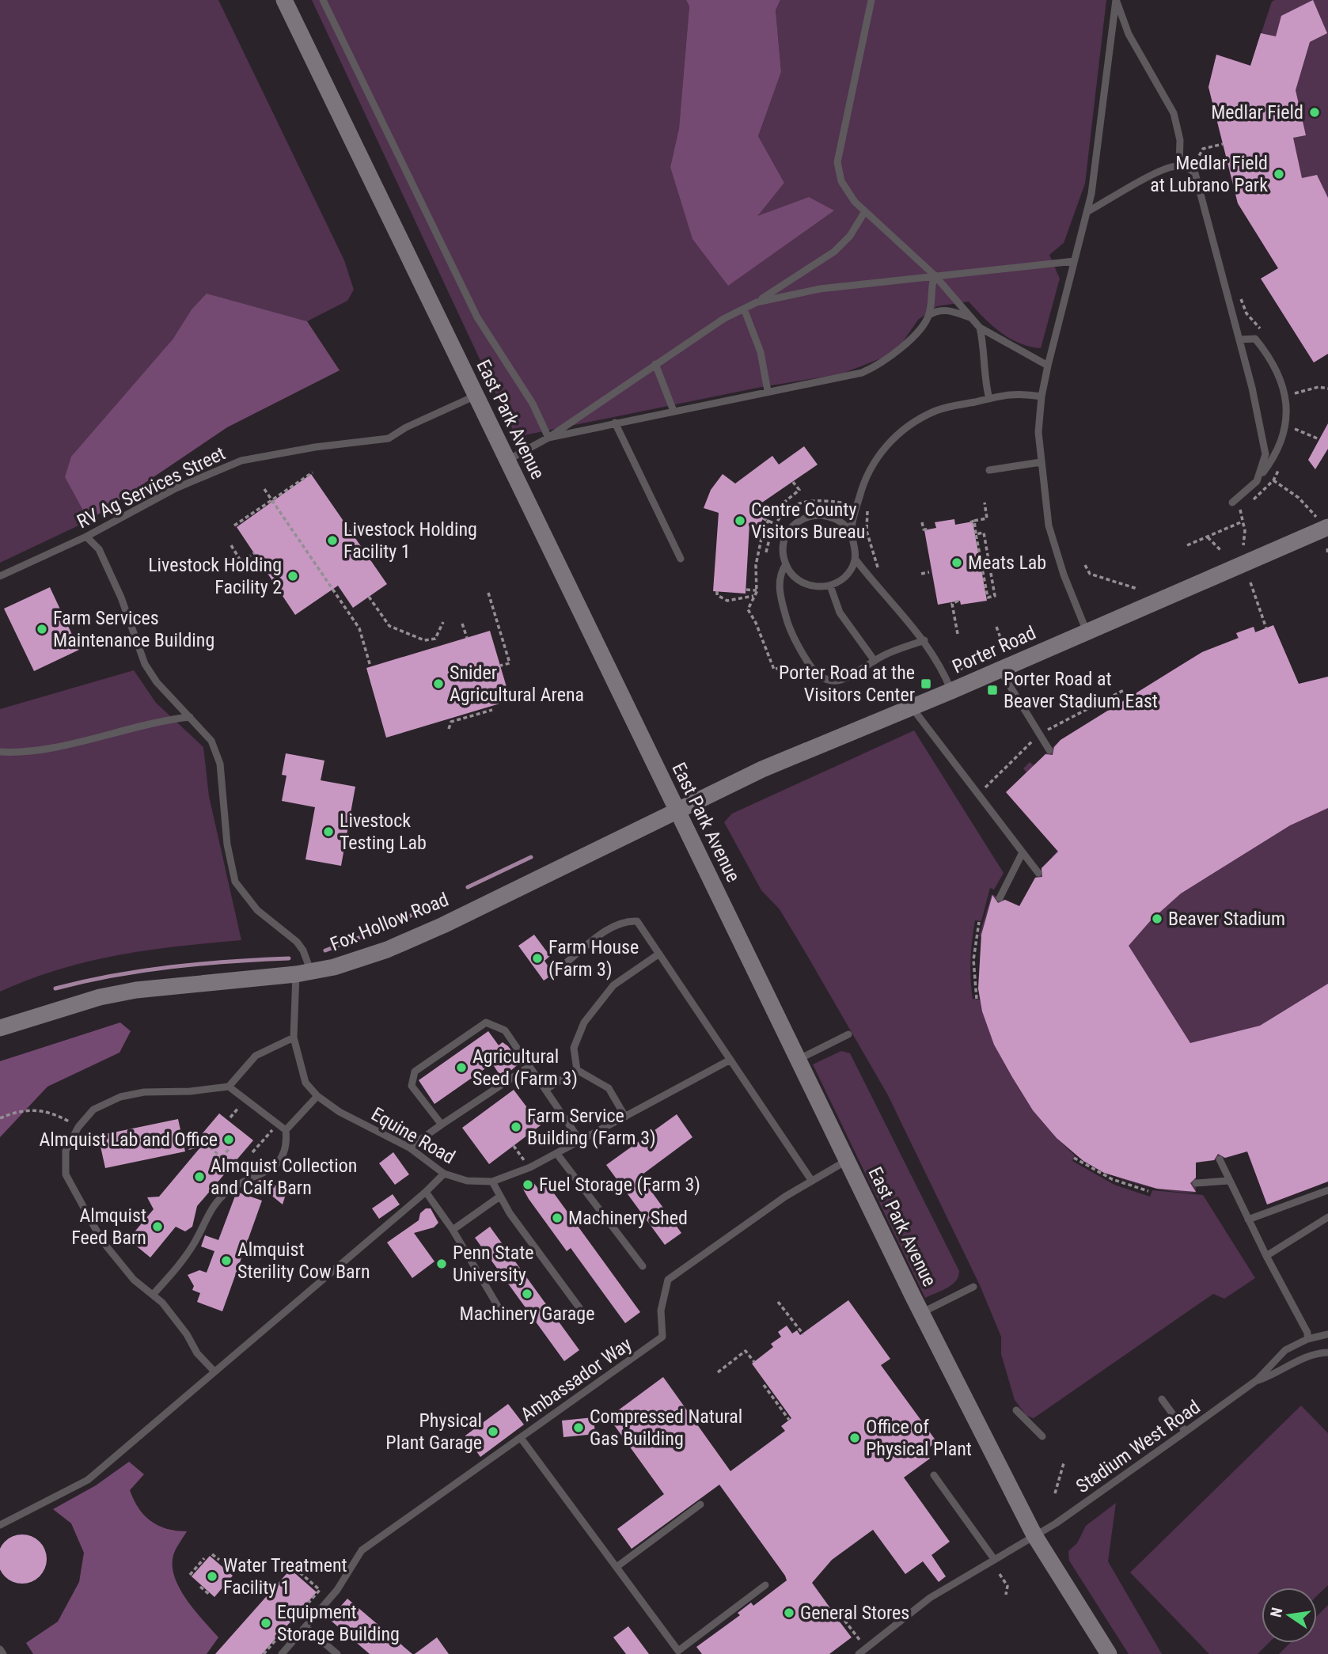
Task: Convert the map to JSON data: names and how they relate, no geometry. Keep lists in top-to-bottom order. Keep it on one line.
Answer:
{"streets":{"main road":["East Park Avenue","Porter Road","Fox Hollow Road"],"lane":["RV Ag Services Street","Equine Road","Ambassador Way","Stadium West Road"]},"crossings":[["East Park Avenue","RV Ag Services Street"],["East Park Avenue","Porter Road"],["East Park Avenue","Fox Hollow Road"],["East Park Avenue","Ambassador Way"],["East Park Avenue","Stadium West Road"],["Porter Road","Fox Hollow Road"],["Fox Hollow Road","Equine Road"]],"places":{"other":["Medlar Field","Medlar Field at Lubrano Park","Centre County Visitors Bureau","Livestock Holding Facility 1","Meats Lab","Livestock Holding Facility 2","Farm Services Maintenance Building","Snider Agricultural Arena","Livestock Testing Lab","Beaver Stadium","Farm House (Farm 3)","Agricultural Seed (Farm 3)","Farm Service Building (Farm 3)","Almquist Lab and Office","Almquist Collection and Calf Barn","Fuel Storage (Farm 3)","Machinery Shed","Almquist Feed Barn","Almquist Sterility Cow Barn","Penn State University","Machinery Garage","Compressed Natural Gas Building","Physical Plant Garage","Office of Physical Plant","Water Treatment Facility 1","General Stores","Equipment Storage Building"],"transit":["Porter Road at the Visitors Center","Porter Road at Beaver Stadium East"]},"north":"left"}
